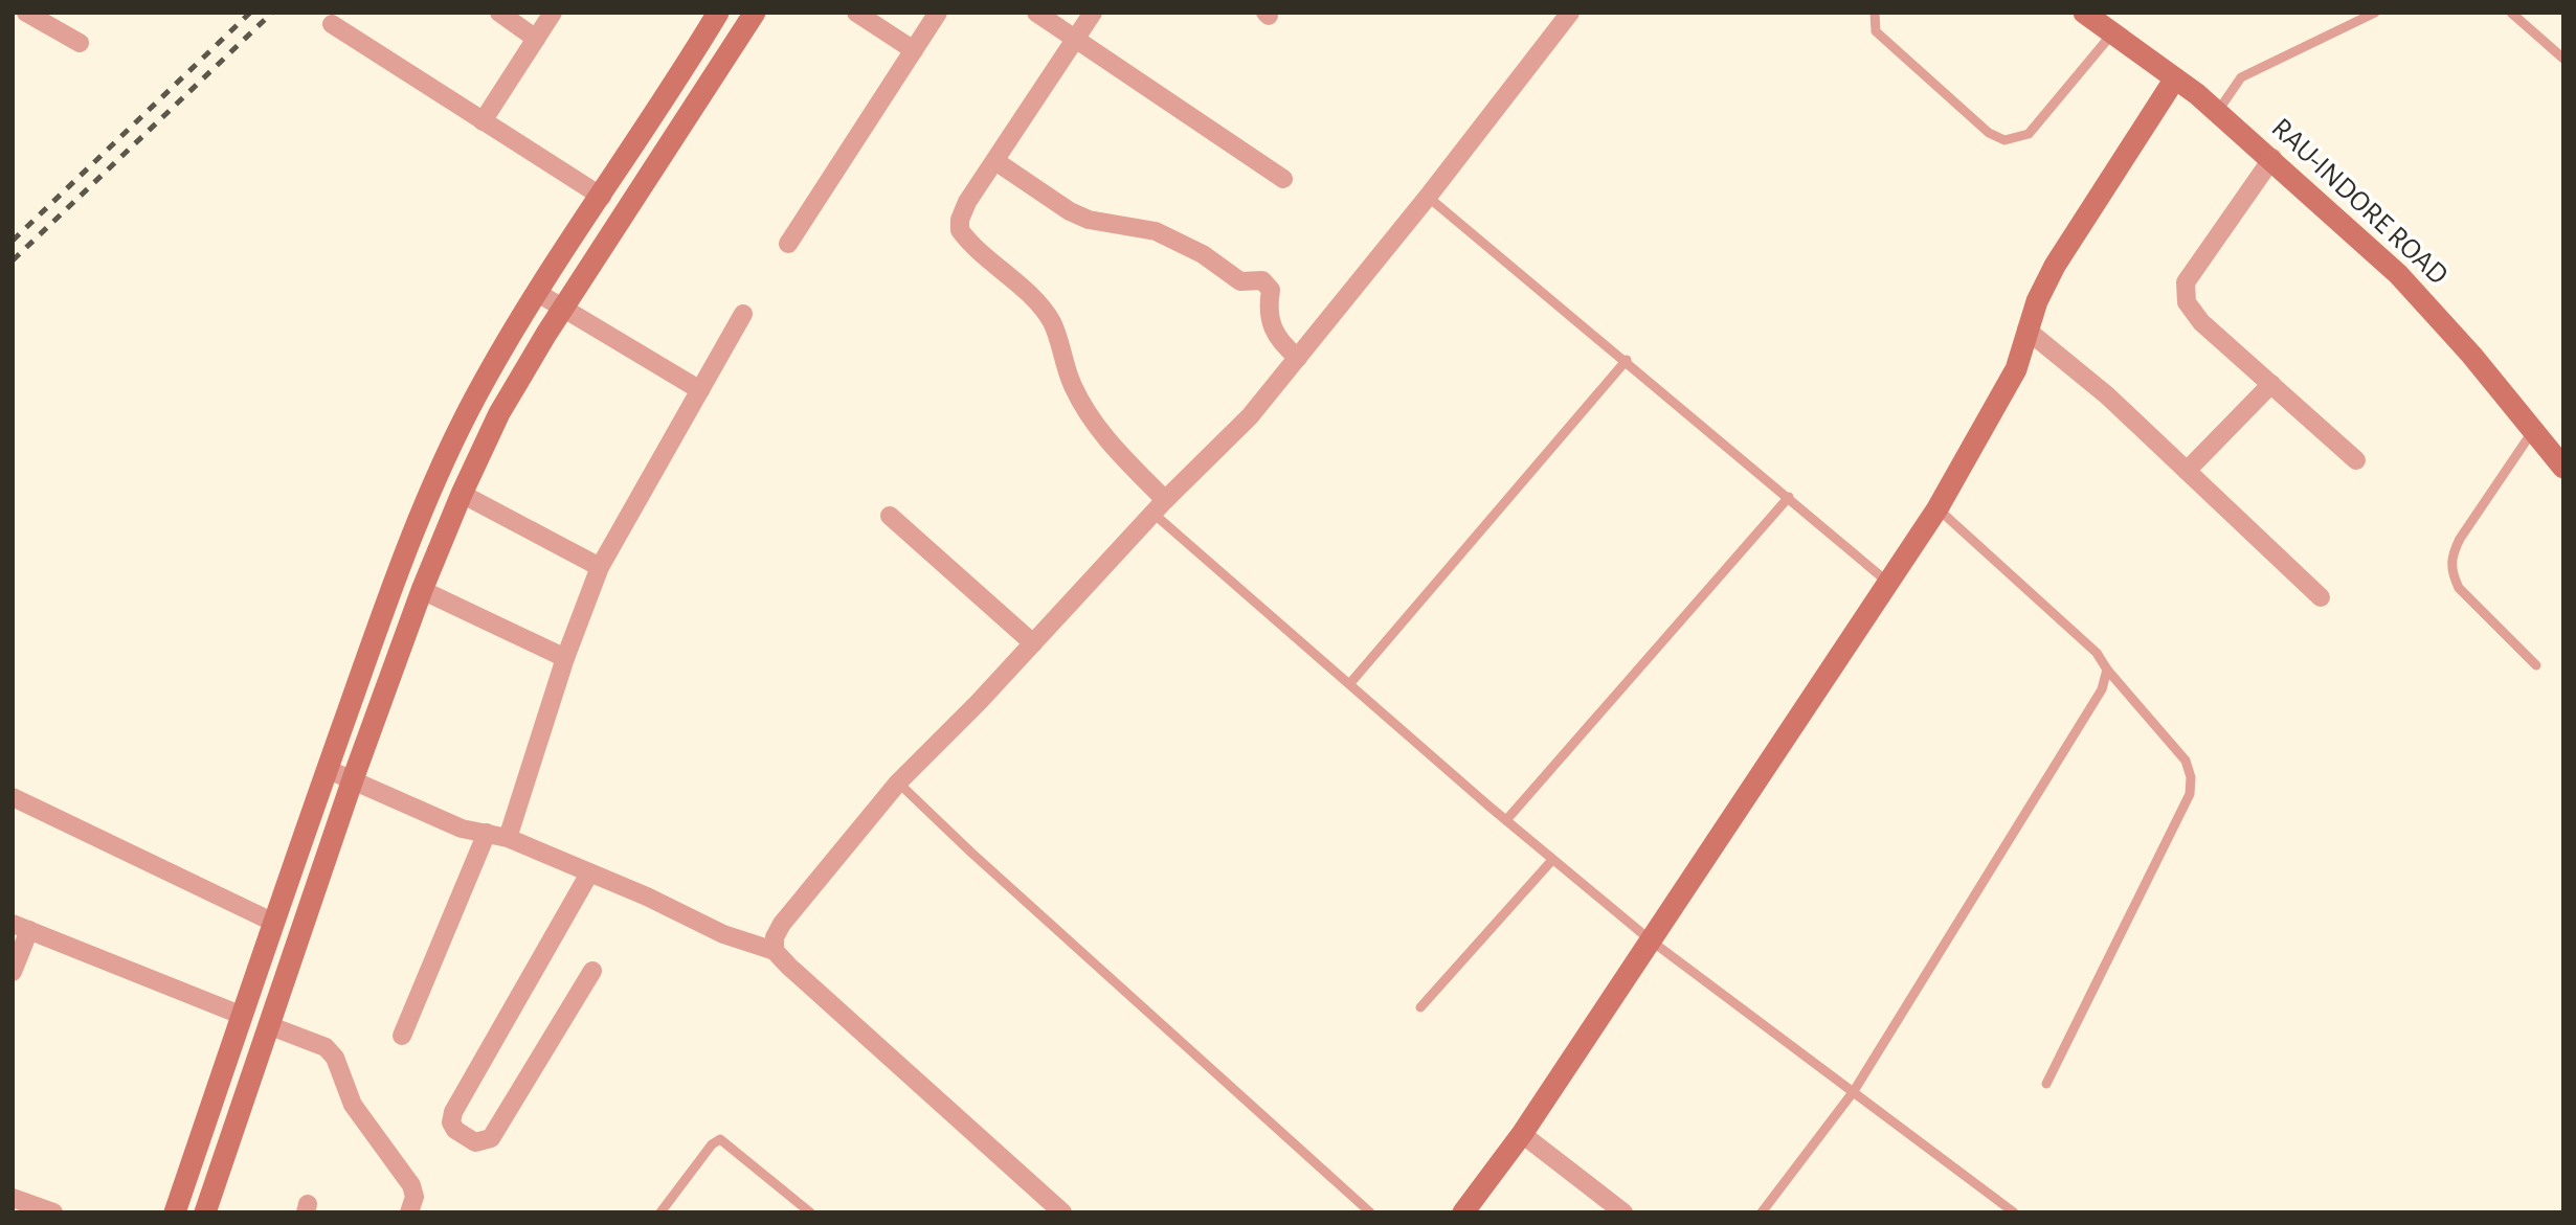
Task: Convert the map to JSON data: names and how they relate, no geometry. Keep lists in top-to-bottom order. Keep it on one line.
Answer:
{"streets":{"street":["RAU-INDORE ROAD"]}}
